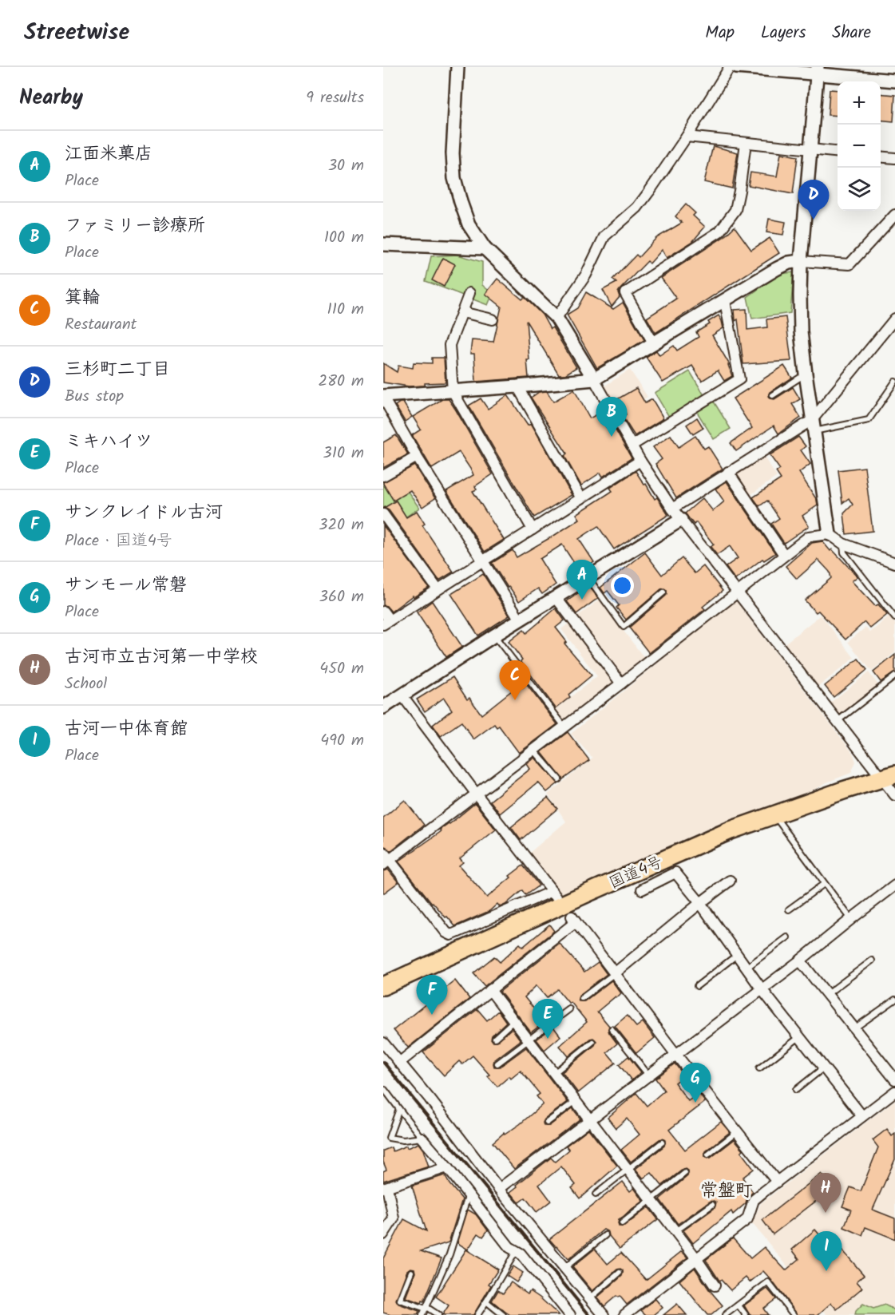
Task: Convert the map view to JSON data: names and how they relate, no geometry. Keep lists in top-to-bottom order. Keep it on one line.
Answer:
{"streets":{"highway":["国道4号"]},"districts":["常盤町"],"page":{"header":"Streetwise","nav":["Map","Layers","Share"],"heading":["Nearby","9 results"],"map_buttons":["+","−"],"list":[{"mark":"A","name":"江面米菓店","note":"Place","value":"30 m"},{"mark":"B","name":"ファミリー診療所","note":"Place","value":"100 m"},{"mark":"C","name":"箕輪","note":"Restaurant","value":"110 m"},{"mark":"D","name":"三杉町二丁目","note":"Bus stop","value":"280 m"},{"mark":"E","name":"ミキハイツ","note":"Place","value":"310 m"},{"mark":"F","name":"サンクレイドル古河","note":"Place · 国道4号","value":"320 m"},{"mark":"G","name":"サンモール常磐","note":"Place","value":"360 m"},{"mark":"H","name":"古河市立古河第一中学校","note":"School","value":"450 m"},{"mark":"I","name":"古河一中体育館","note":"Place","value":"490 m"}],"pins":["D","B","A","C","F","E","G","H","I"]}}
